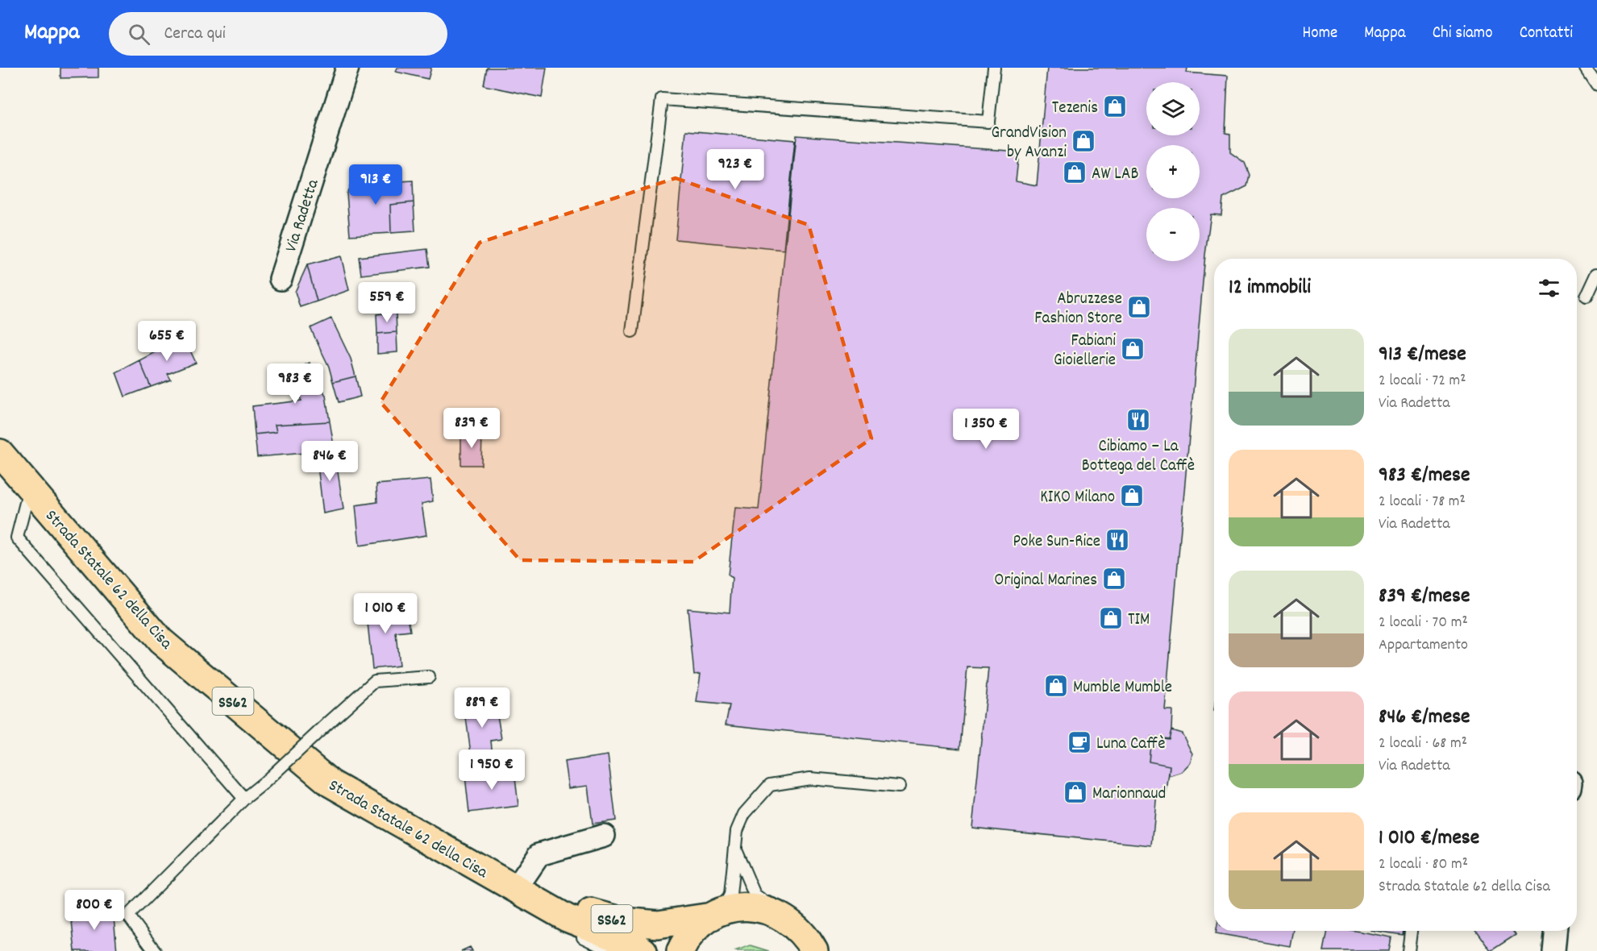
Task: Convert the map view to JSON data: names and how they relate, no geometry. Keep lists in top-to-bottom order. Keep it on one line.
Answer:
{"streets":{"main road":["Strada Statale 62 della Cisa","SS62"],"street":["Via Radetta"]},"places":{"shop":["Tezenis","GrandVision by Avanzi","AW LAB","Abruzzese Fashion Store","Fabiani Gioiellerie","KIKO Milano","Original Marines","TIM","Mumble Mumble","Marionnaud"],"restaurant":["Cibiamo – La Bottega del Caffè","Poke Sun-Rice"],"cafe":["Luna Caffè"]},"page":{"header":"Mappa","search":"Cerca qui","nav":["Home","Mappa","Chi siamo","Contatti"],"map_buttons":["+","−"],"price":["923 €","913 €","559 €","655 €","983 €","839 €","1 350 €","846 €","1 010 €","889 €","1 950 €","800 €"],"heading":"12 immobili","list":[{"name":"913 €/mese","note":"2 locali · 72 m² · Via Radetta"},{"name":"983 €/mese","note":"2 locali · 78 m² · Via Radetta"},{"name":"839 €/mese","note":"2 locali · 70 m² · Appartamento"},{"name":"846 €/mese","note":"2 locali · 68 m² · Via Radetta"},{"name":"1 010 €/mese","note":"2 locali · 80 m² · Strada Statale 62 della Cisa"}]}}
